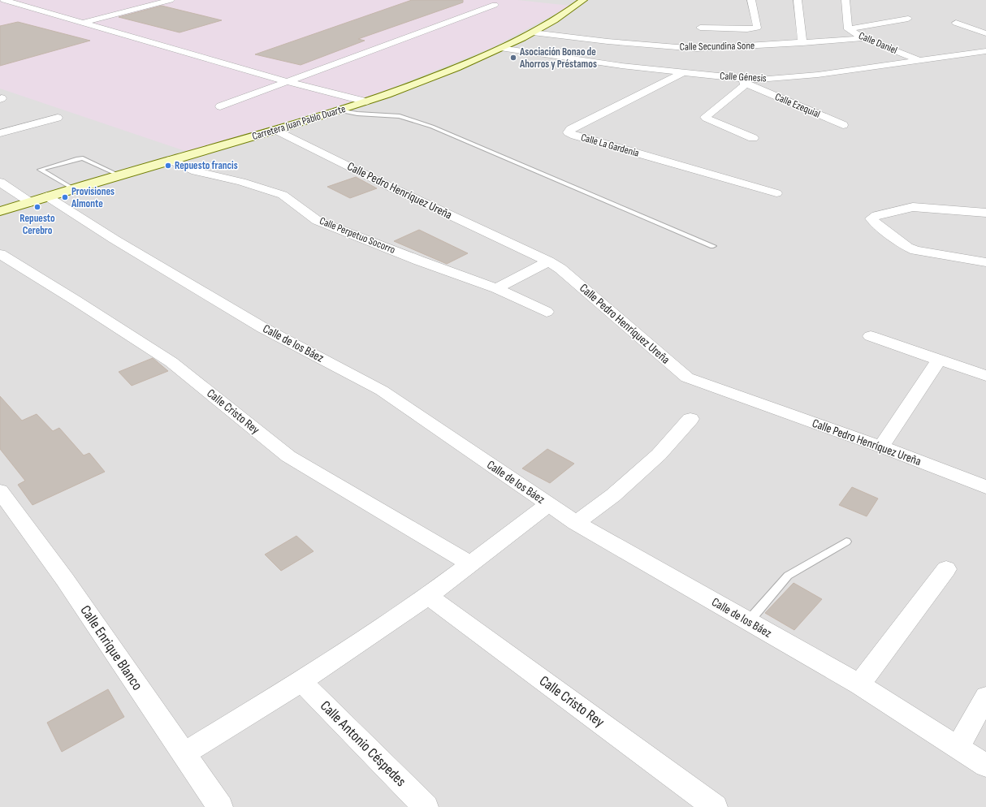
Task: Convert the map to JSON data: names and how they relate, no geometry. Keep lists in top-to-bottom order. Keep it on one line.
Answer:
{"streets":{"main road":["Carretera Juan Pablo Duarte"],"street":["Calle Daniel","Calle Secundina Sone","Calle Génesis","Calle Ezequial","Calle La Gardenia","Calle Pedro Henríquez Ureña","Calle Perpetuo Socorro","Calle de los Báez","Calle Cristo Rey","Calle Enrique Blanco","Calle Antonio Céspedes"]},"crossings":[["Calle Daniel","Calle Secundina Sone"],["Calle Daniel","Calle Génesis"],["Calle Secundina Sone","Carretera Juan Pablo Duarte"],["Calle Génesis","Calle Ezequial"],["Calle Génesis","Carretera Juan Pablo Duarte"],["Calle Génesis","Calle La Gardenia"],["Carretera Juan Pablo Duarte","Calle Pedro Henríquez Ureña"],["Carretera Juan Pablo Duarte","Calle Perpetuo Socorro"],["Carretera Juan Pablo Duarte","Calle de los Báez"]],"places":["Asociación Bonao de Ahorros y Préstamos","Repuesto francis","Provisiones Almonte","Repuesto Cerebro"]}
